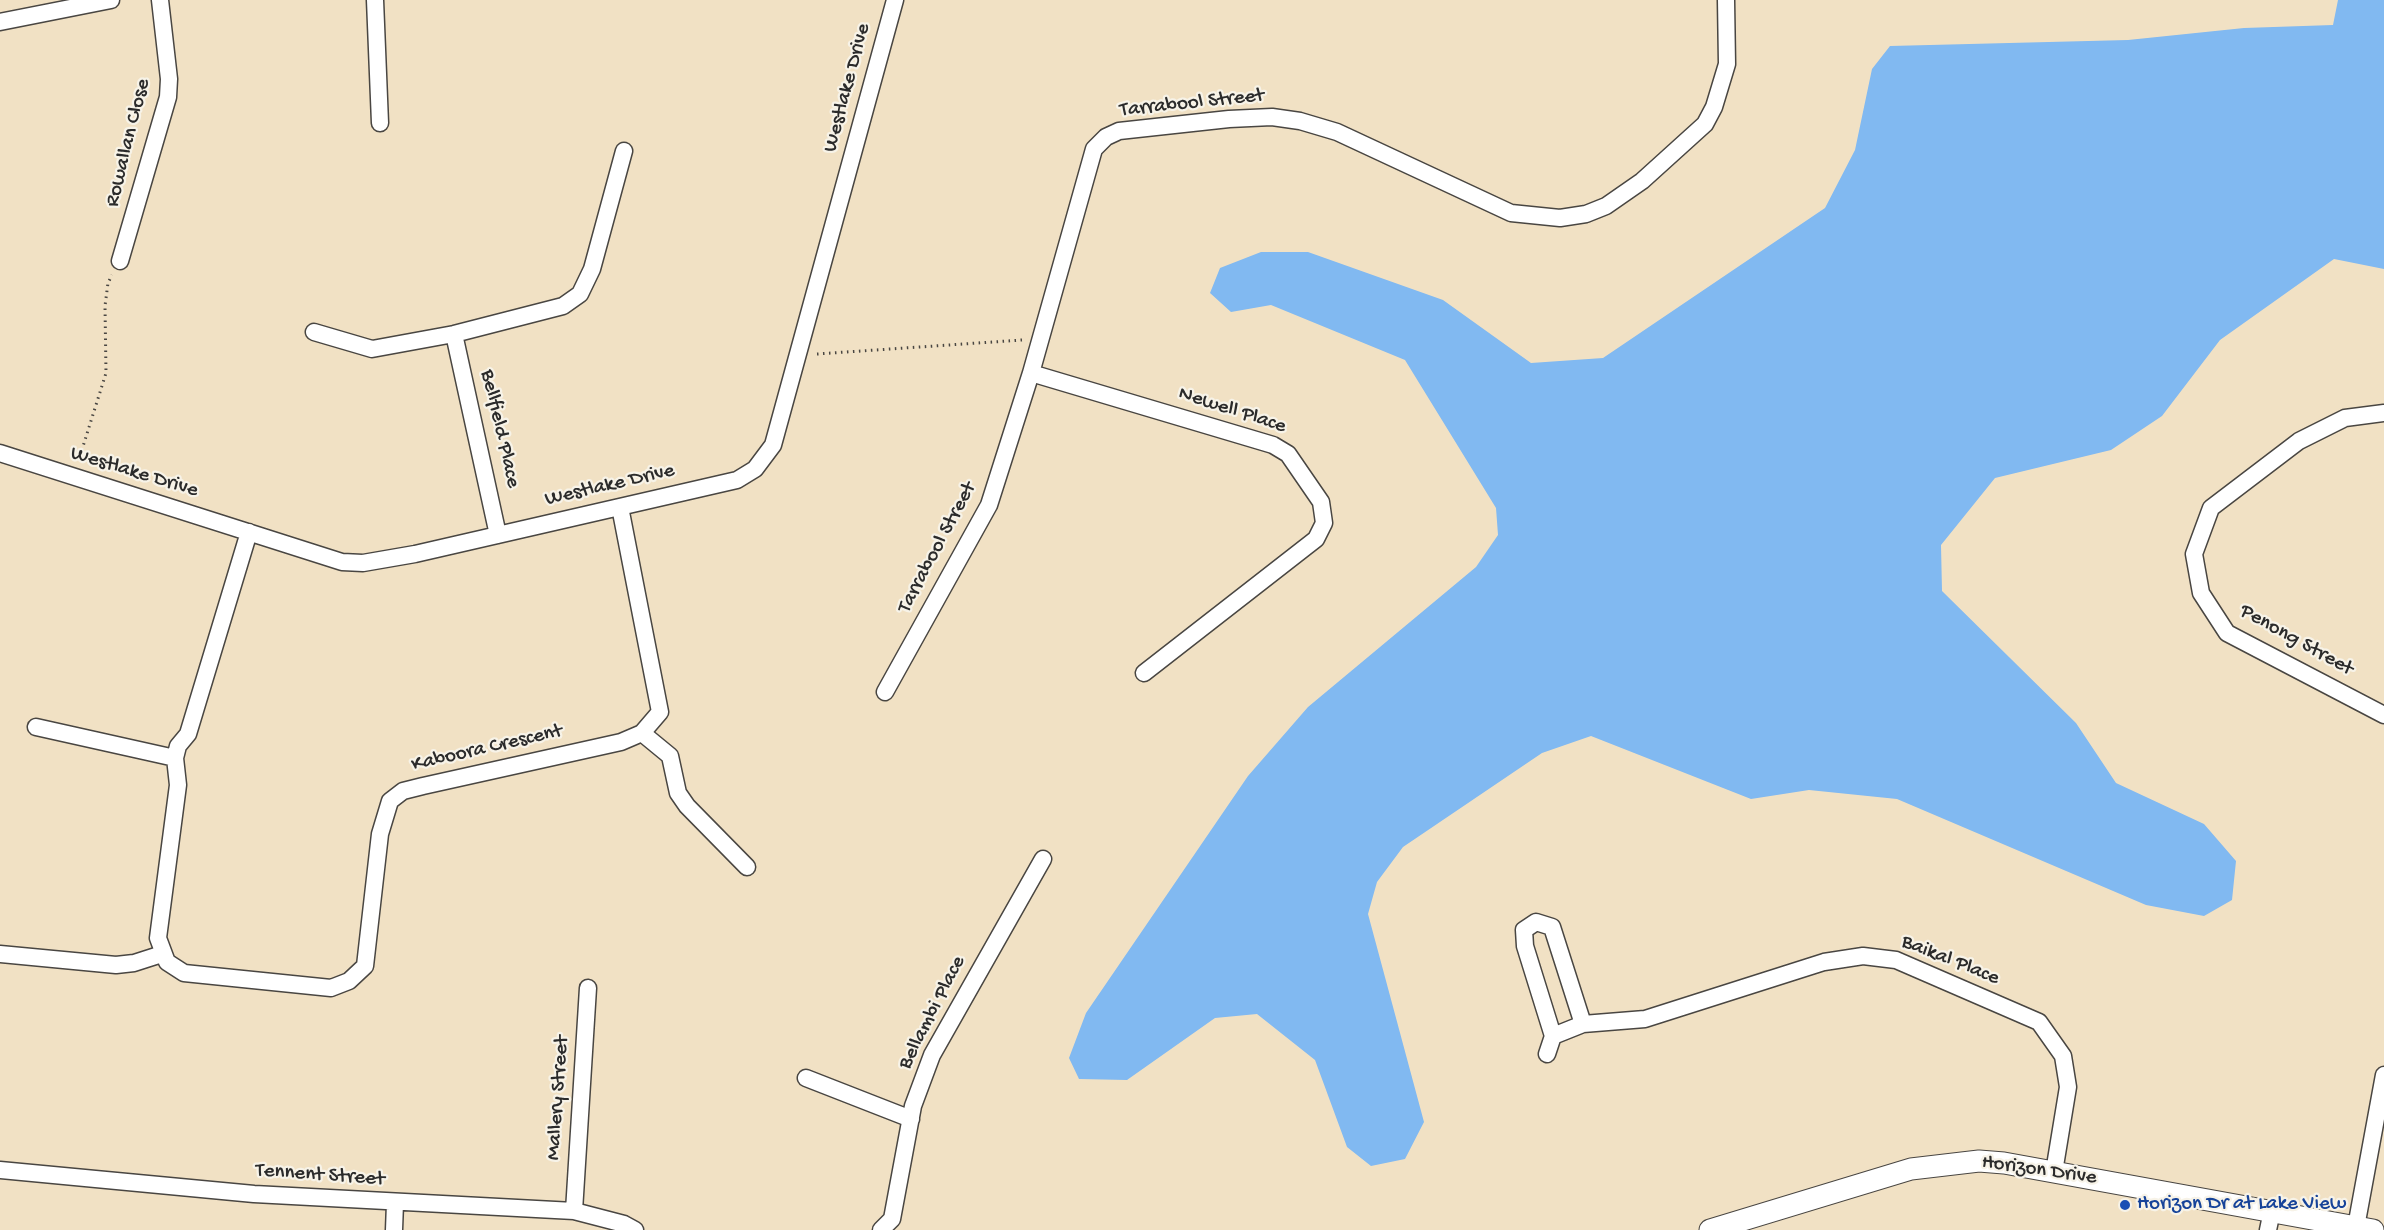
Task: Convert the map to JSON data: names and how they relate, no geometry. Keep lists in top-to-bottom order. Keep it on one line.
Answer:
{"streets":{"street":["Westlake Drive","Tarrabool Street","Rowallan Close","Newell Place","Bellfield Place","Penong Street","Kaboora Crescent","Baikal Place","Bellambi Place","Mallery Street","Horizon Drive","Tennent Street"]},"crossings":[["Westlake Drive","Bellfield Place"],["Tarrabool Street","Newell Place"],["Baikal Place","Horizon Drive"],["Mallery Street","Tennent Street"]],"places":["Horizon Dr at Lake View"]}
